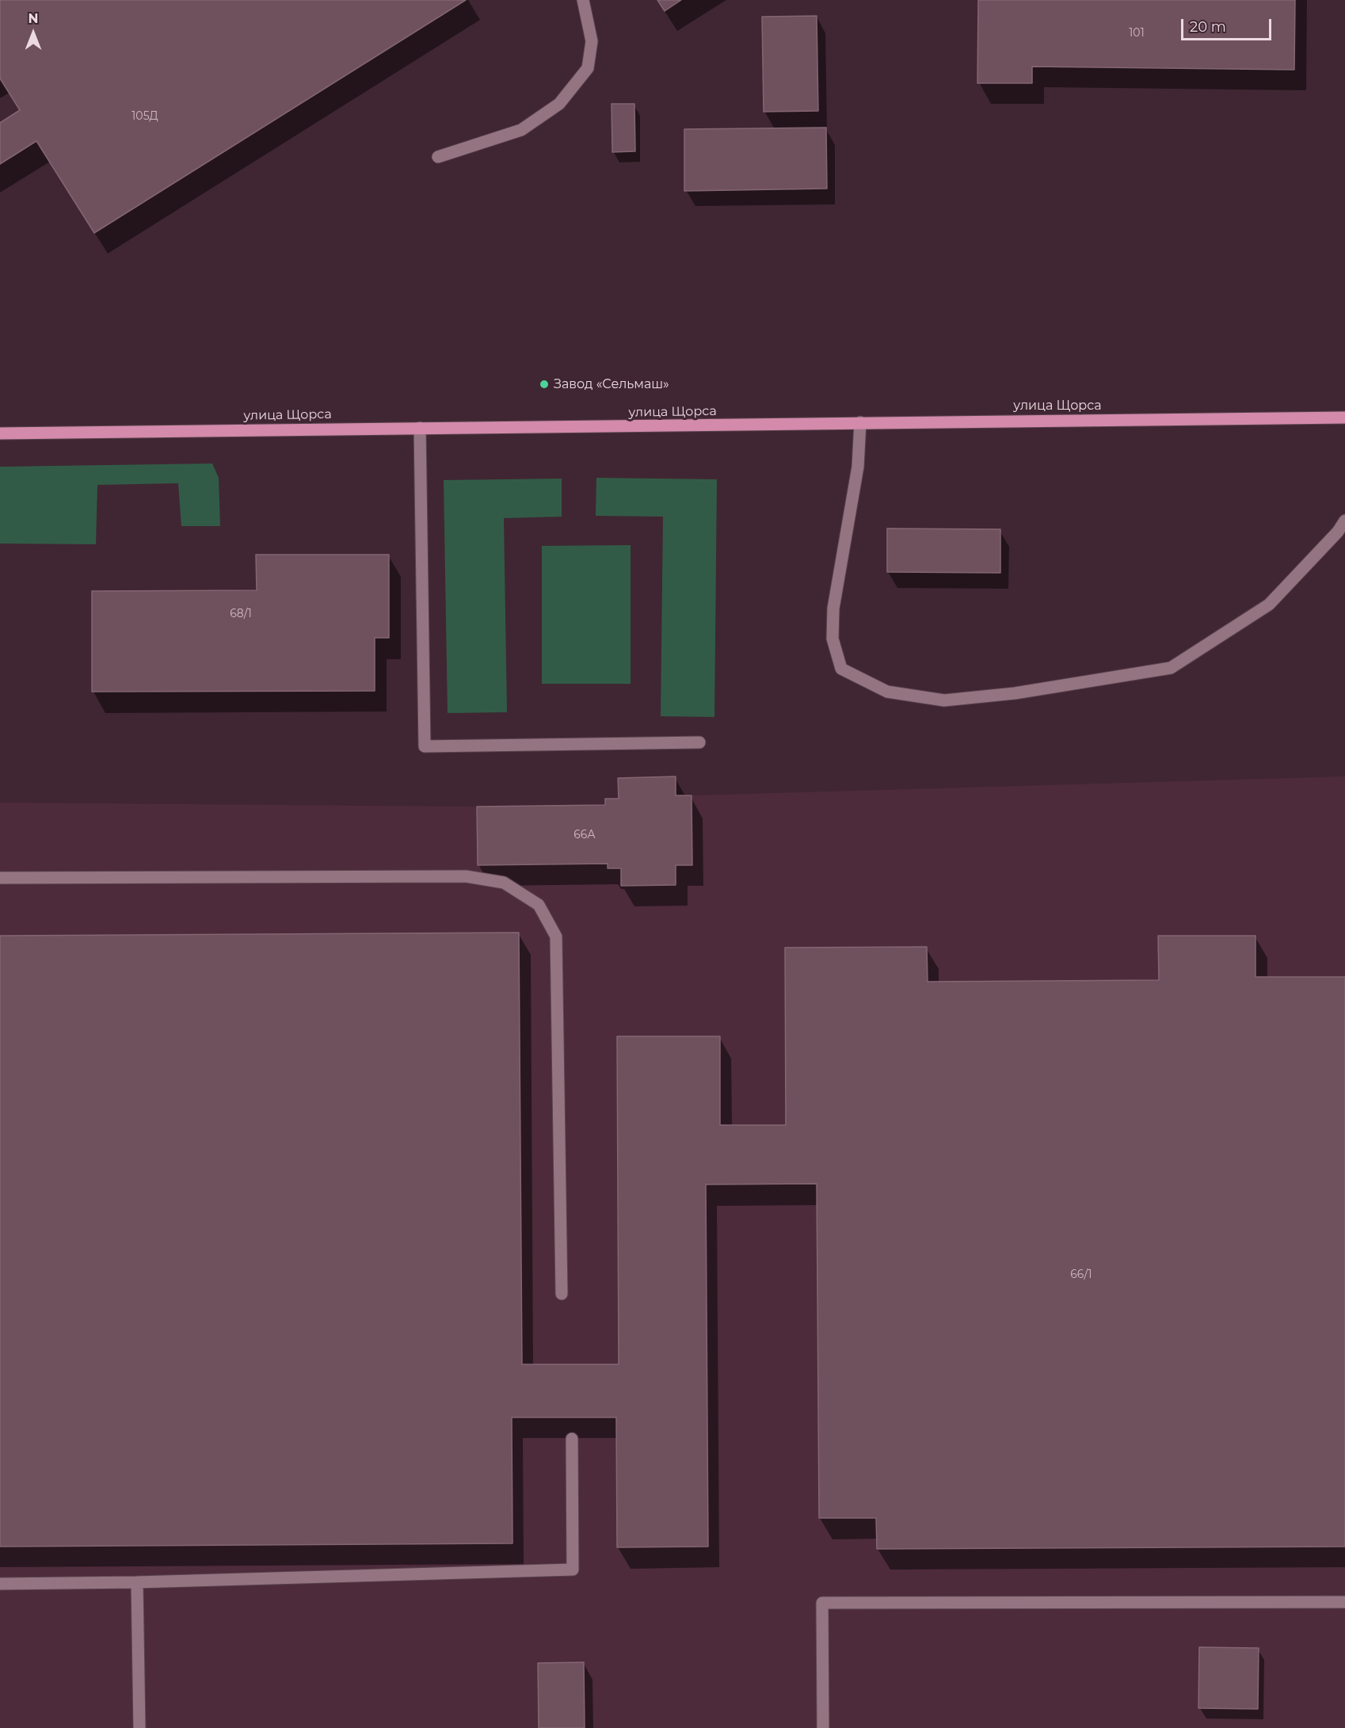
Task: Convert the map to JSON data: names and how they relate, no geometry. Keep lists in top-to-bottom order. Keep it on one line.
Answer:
{"streets":{"main road":["улица Щорса"]},"places":["Завод «Сельмаш»"],"house_numbers":["101","105Д","68/1","66А","66/1"],"scale_bar":"20 m","north":"top"}
